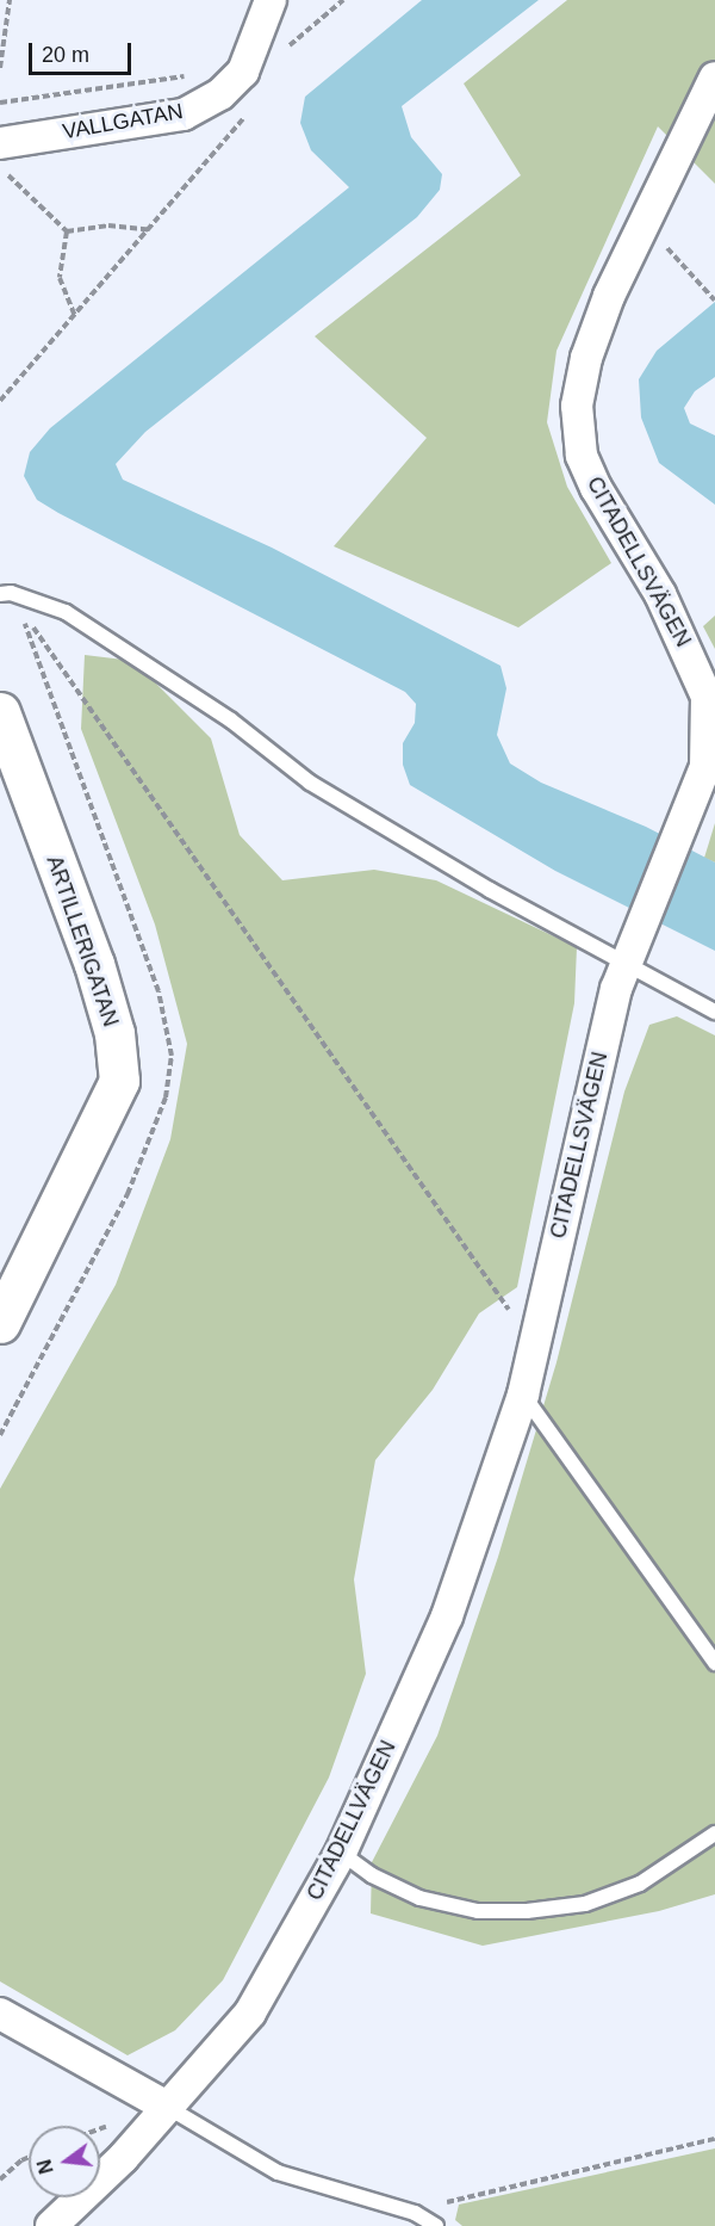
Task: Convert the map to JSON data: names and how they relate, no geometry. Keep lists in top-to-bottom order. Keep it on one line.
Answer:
{"streets":{"street":["VALLGATAN","CITADELLSVÄGEN","ARTILLERIGATAN","CITADELLVÄGEN"]},"crossings":[["CITADELLSVÄGEN","CITADELLVÄGEN"]],"scale_bar":"20 m","north":"left"}
